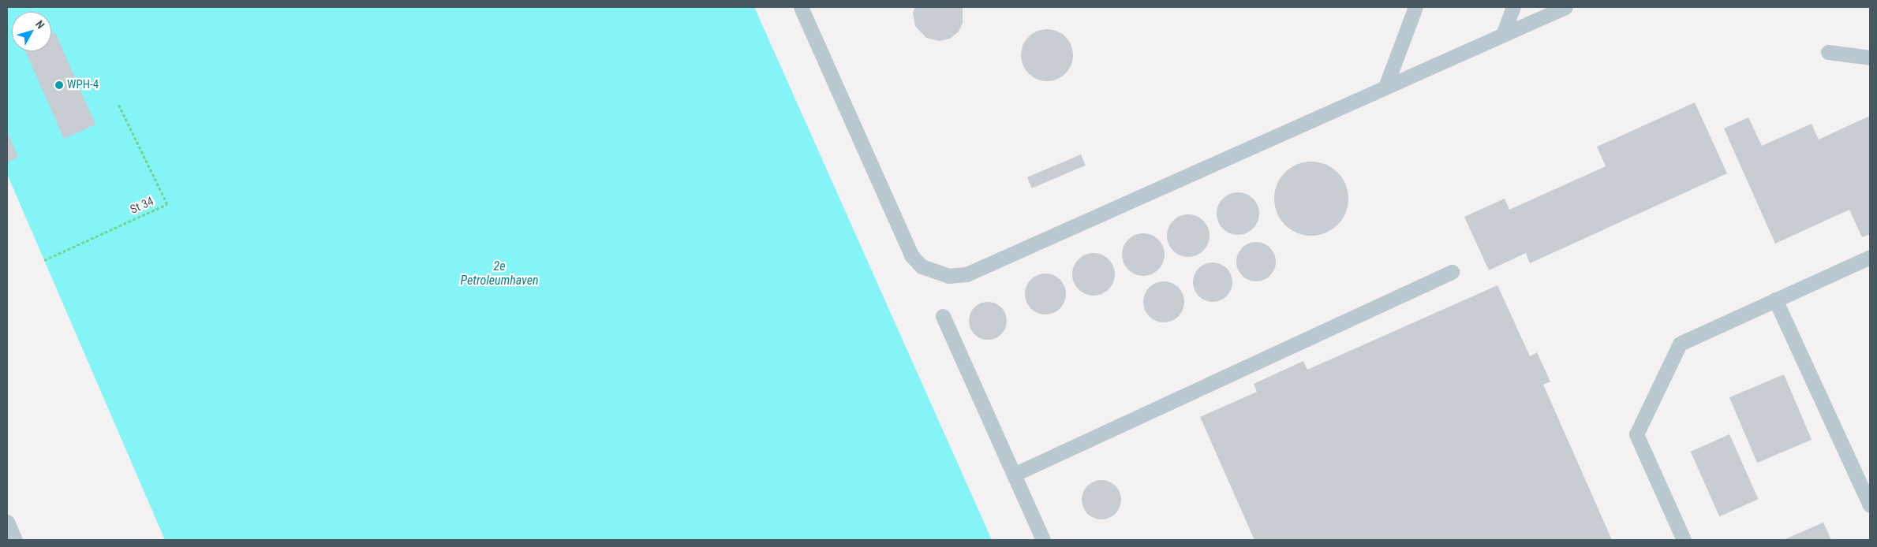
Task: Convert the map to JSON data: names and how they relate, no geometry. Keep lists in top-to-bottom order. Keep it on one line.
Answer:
{"streets":{"path":["St 34"]},"water":["2e Petroleumhaven"],"places":["WPH-4"],"north":"top right"}
